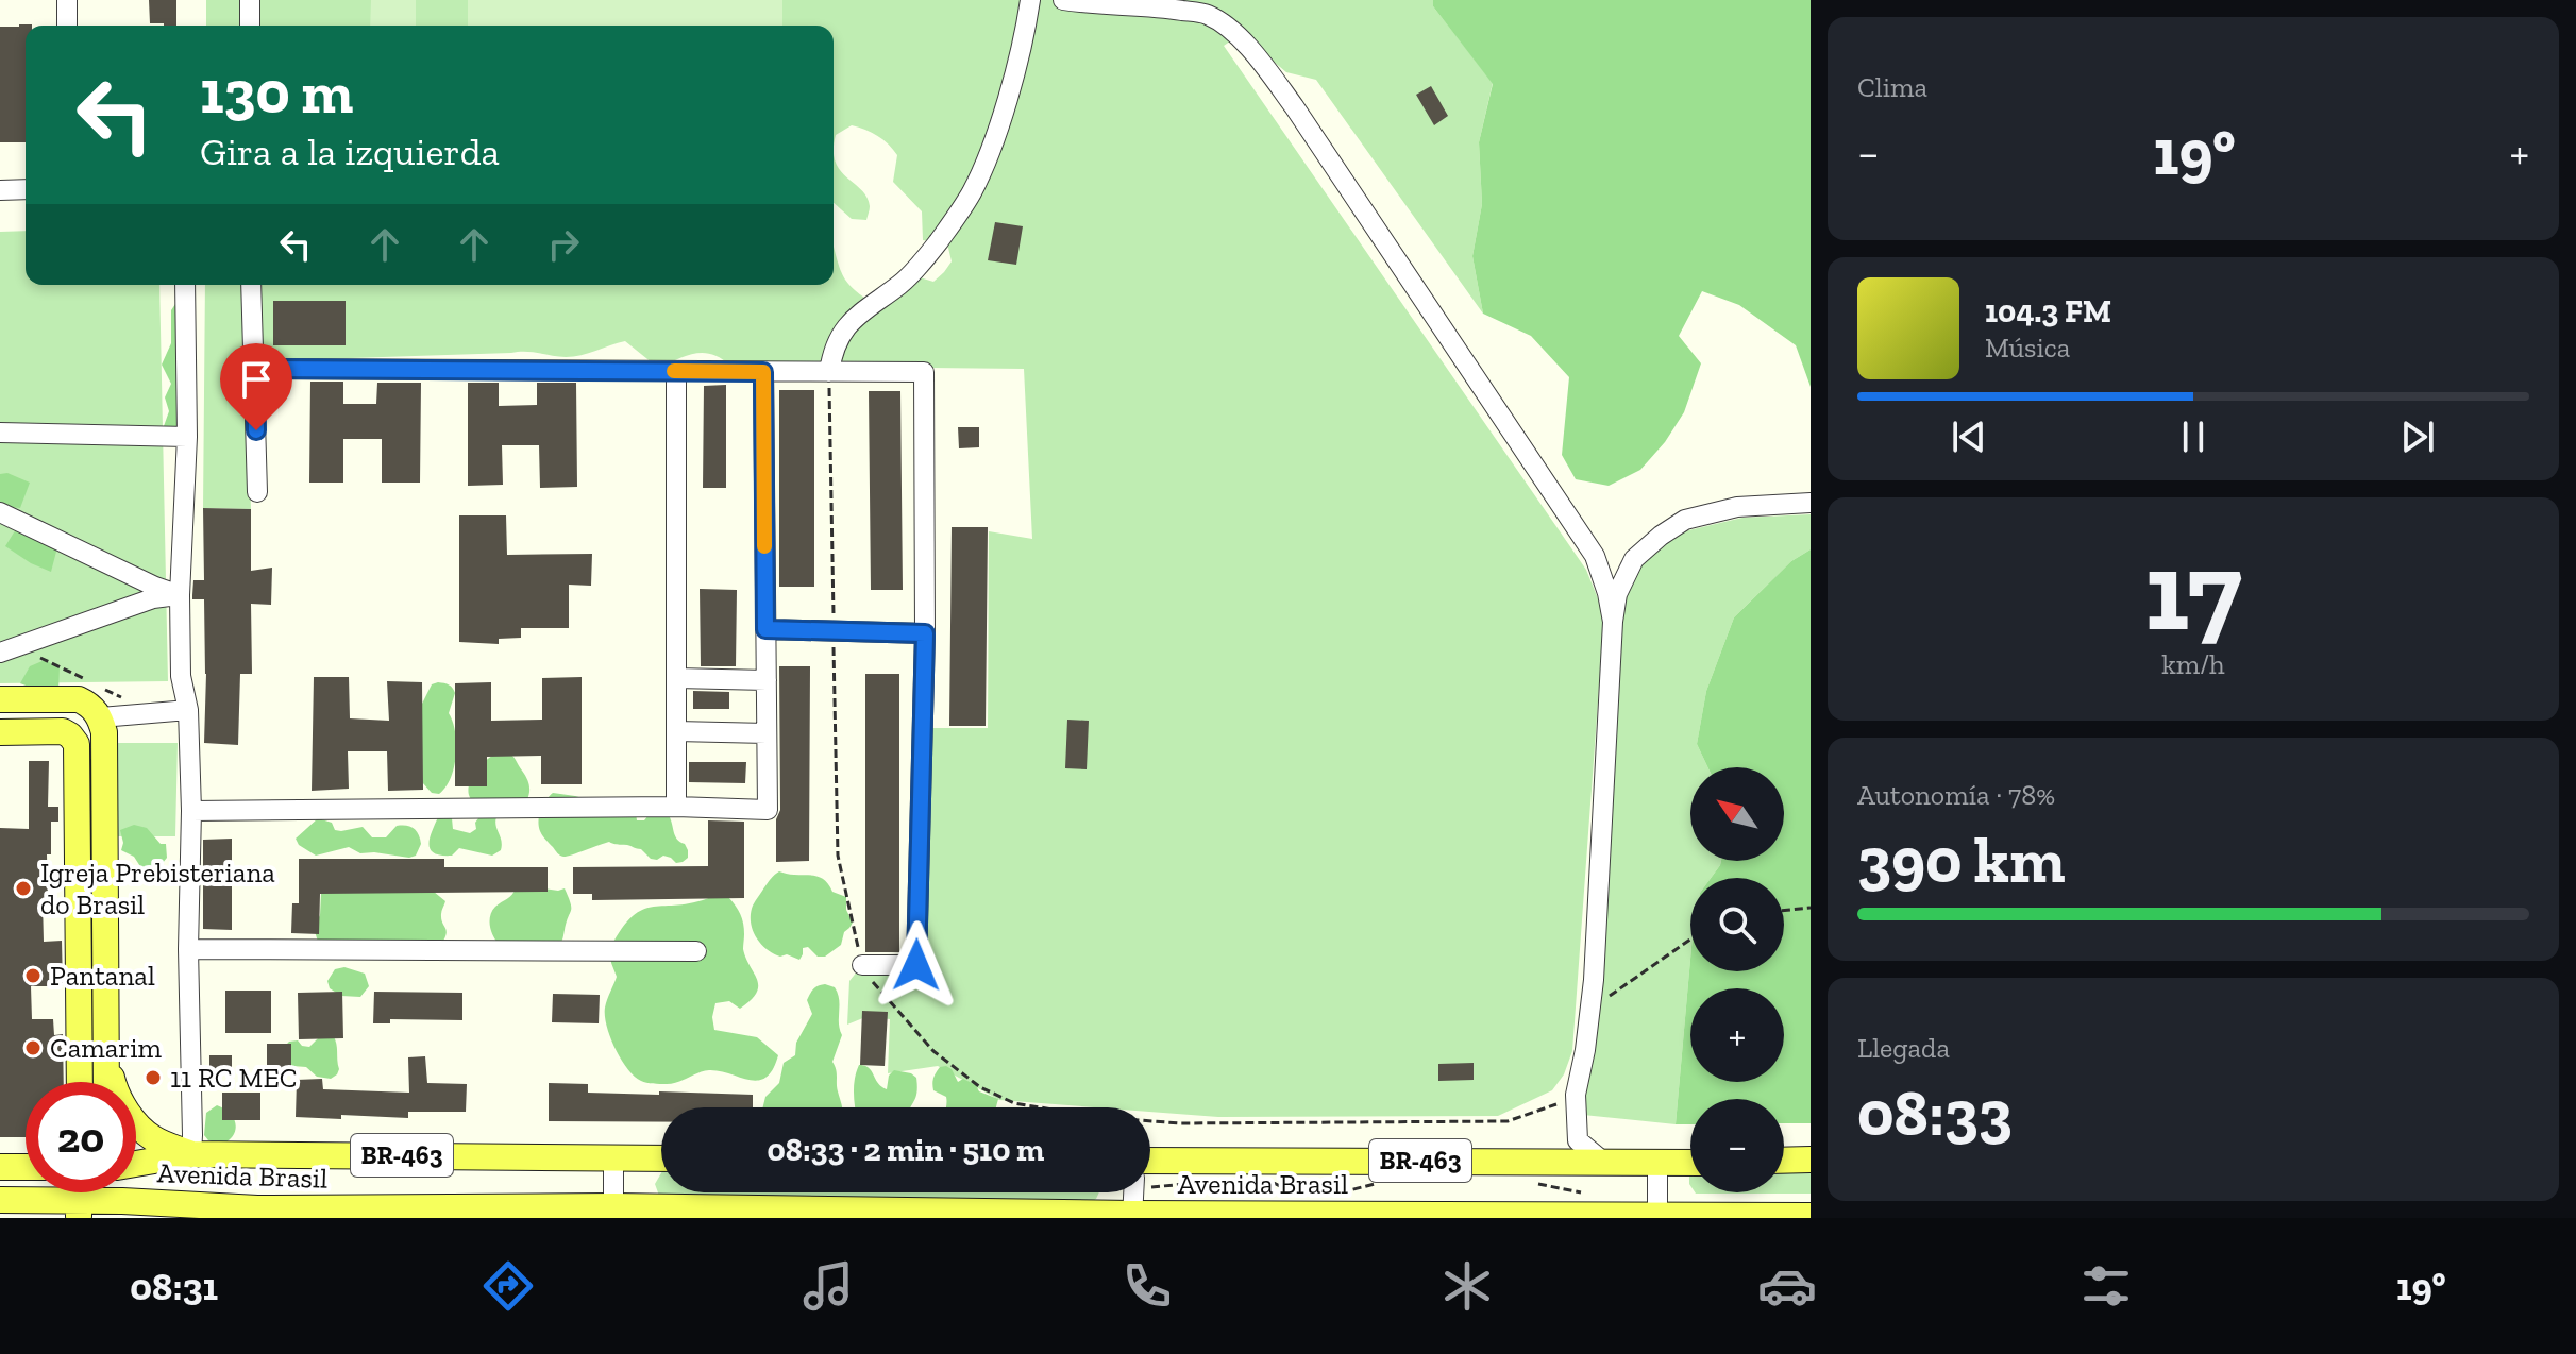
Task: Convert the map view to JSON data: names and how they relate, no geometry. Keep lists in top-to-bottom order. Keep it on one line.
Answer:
{"streets":{"main road":["BR-463","Avenida Brasil"]},"places":["Igreja Prebisteriana do Brasil","Pantanal","Camarim","11 RC MEC"],"north":"top left","page":{"tile":["Clima",["17","km/h"],["Autonomía · 78%","390 km"],["Llegada","08:33"]],"turn":["130 m","Gira a la izquierda"],"heat":["−","19°","+"],"song":["104.3 FM","Música"],"map_buttons":["+","−"],"limit":"20","trip":"08:33 · 2 min · 510 m","tabs":["08:31","19°"]}}
